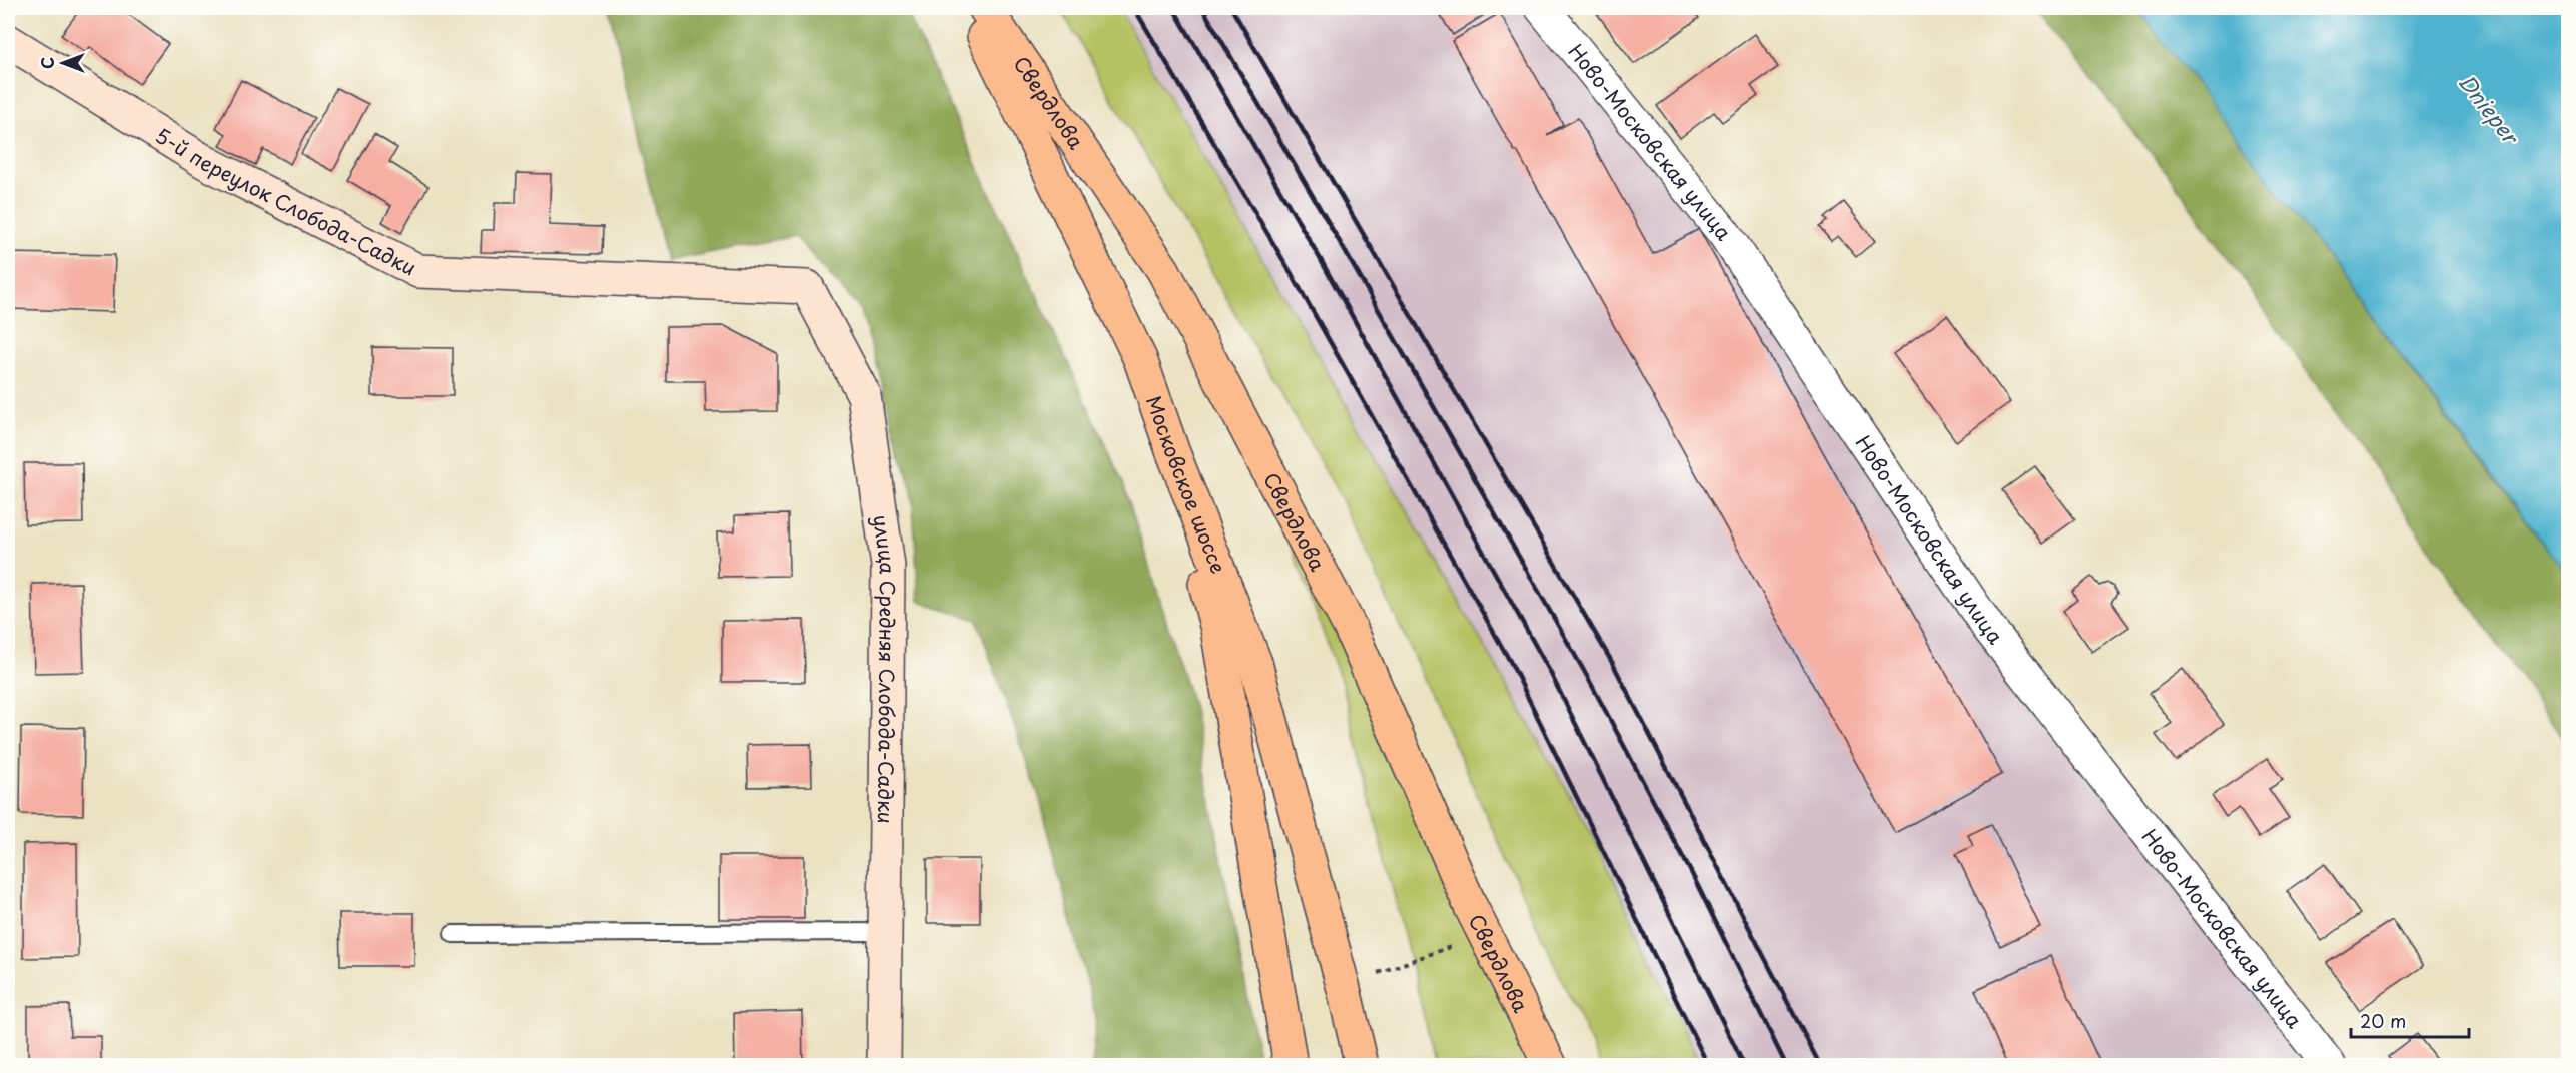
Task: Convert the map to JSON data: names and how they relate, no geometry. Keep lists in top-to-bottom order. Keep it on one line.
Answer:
{"streets":{"main road":["Свердлова","Московское шоссе"],"street":["Ново-Московская улица","5-й переулок Слобода-Садки","улица Средняя Слобода-Садки"]},"crossings":[["5-й переулок Слобода-Садки","улица Средняя Слобода-Садки"]],"water":["Dnieper"],"scale_bar":"20 m","north":"left"}
